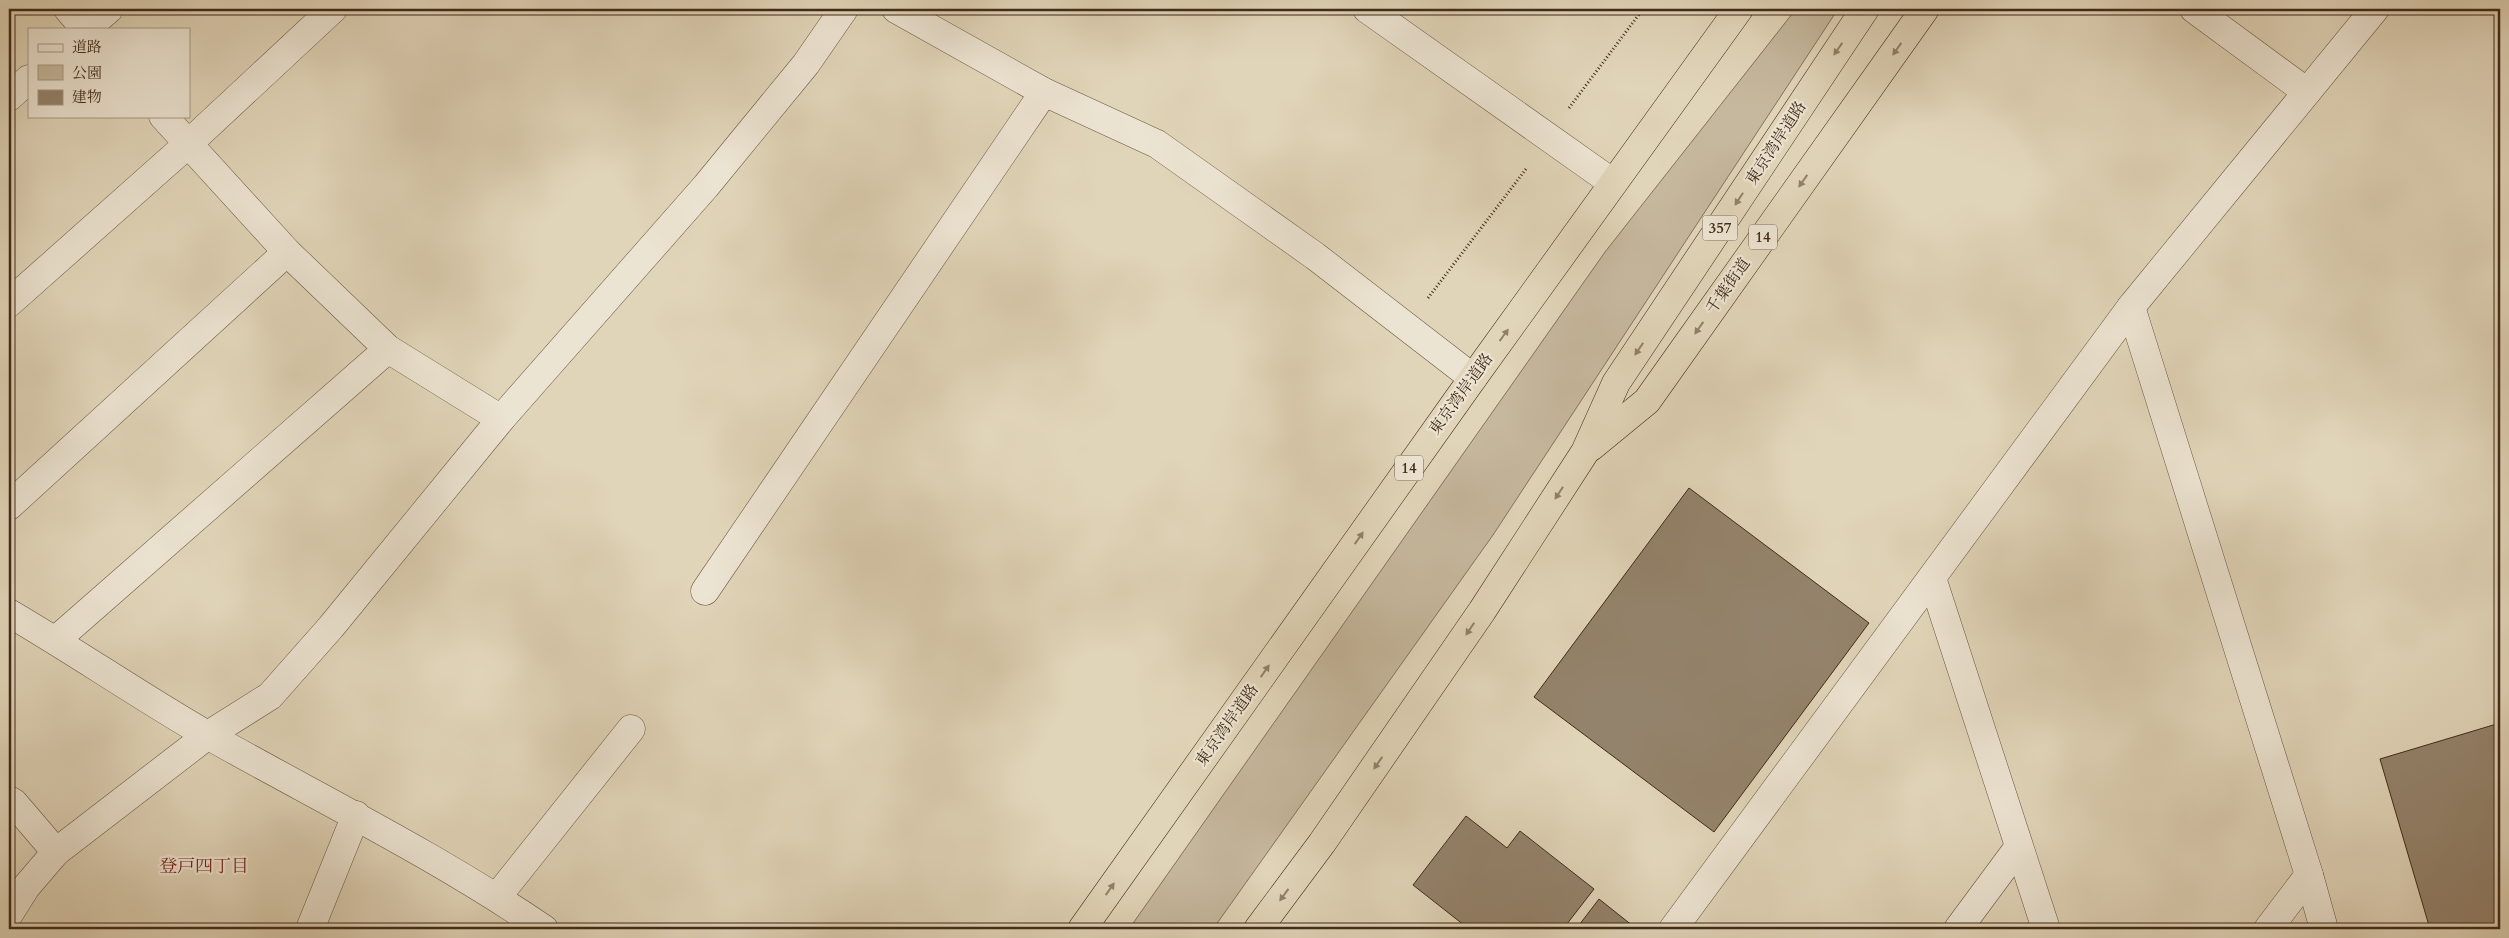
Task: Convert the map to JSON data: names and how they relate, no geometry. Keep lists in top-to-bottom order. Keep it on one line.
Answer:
{"streets":{"highway":["東京湾岸道路","357","14","千葉街道"]},"crossings":[["東京湾岸道路","千葉街道"]],"one_way":["千葉街道"],"districts":["登戸四丁目"],"legend":["道路","公園","建物"]}
